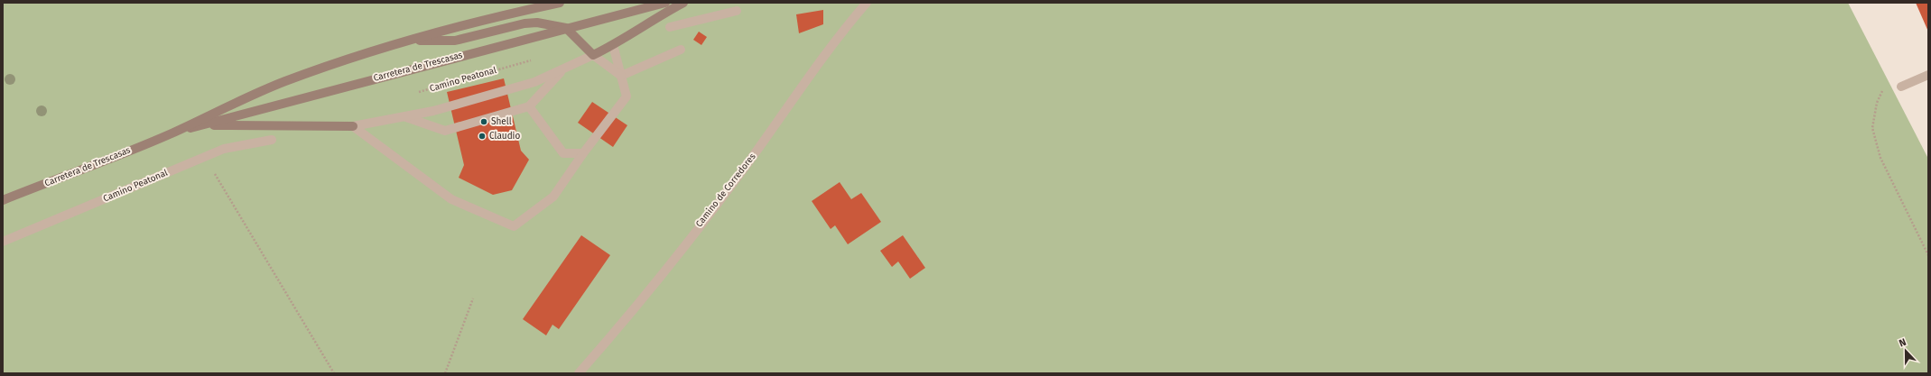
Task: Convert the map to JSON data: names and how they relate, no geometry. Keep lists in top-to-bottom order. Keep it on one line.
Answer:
{"streets":{"street":["Carretera de Trescasas","Camino Peatonal","Camino de Corredores"]},"places":["Shell","Claudio"],"north":"top"}
